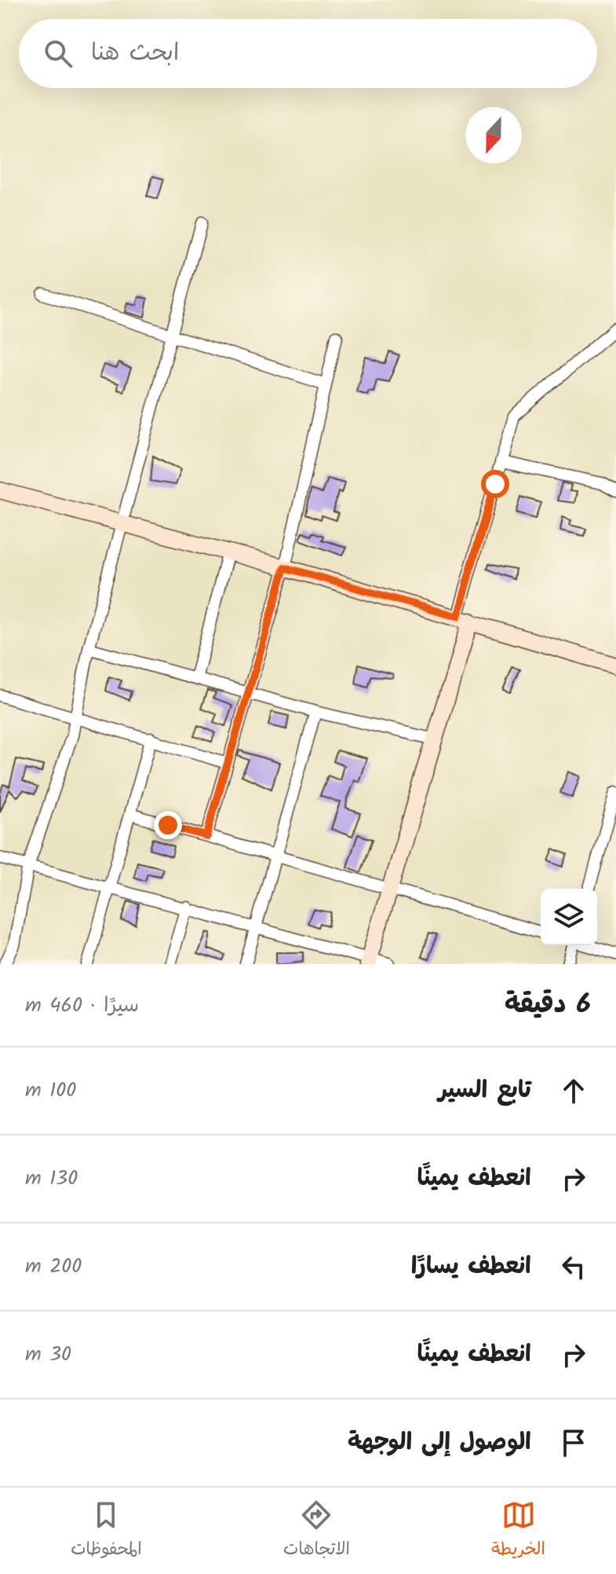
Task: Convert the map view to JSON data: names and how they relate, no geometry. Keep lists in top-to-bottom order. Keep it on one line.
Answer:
{"north":"bottom","page":{"search":"ابحث هنا","heading":["6 دقيقة","سيرًا · 460 m"],"list":[["تابع السير","100 m"],["انعطف يمينًا","130 m"],["انعطف يسارًا","200 m"],["انعطف يمينًا","30 m"],"الوصول إلى الوجهة"],"nav":["الخريطة","الاتجاهات","المحفوظات"]}}
